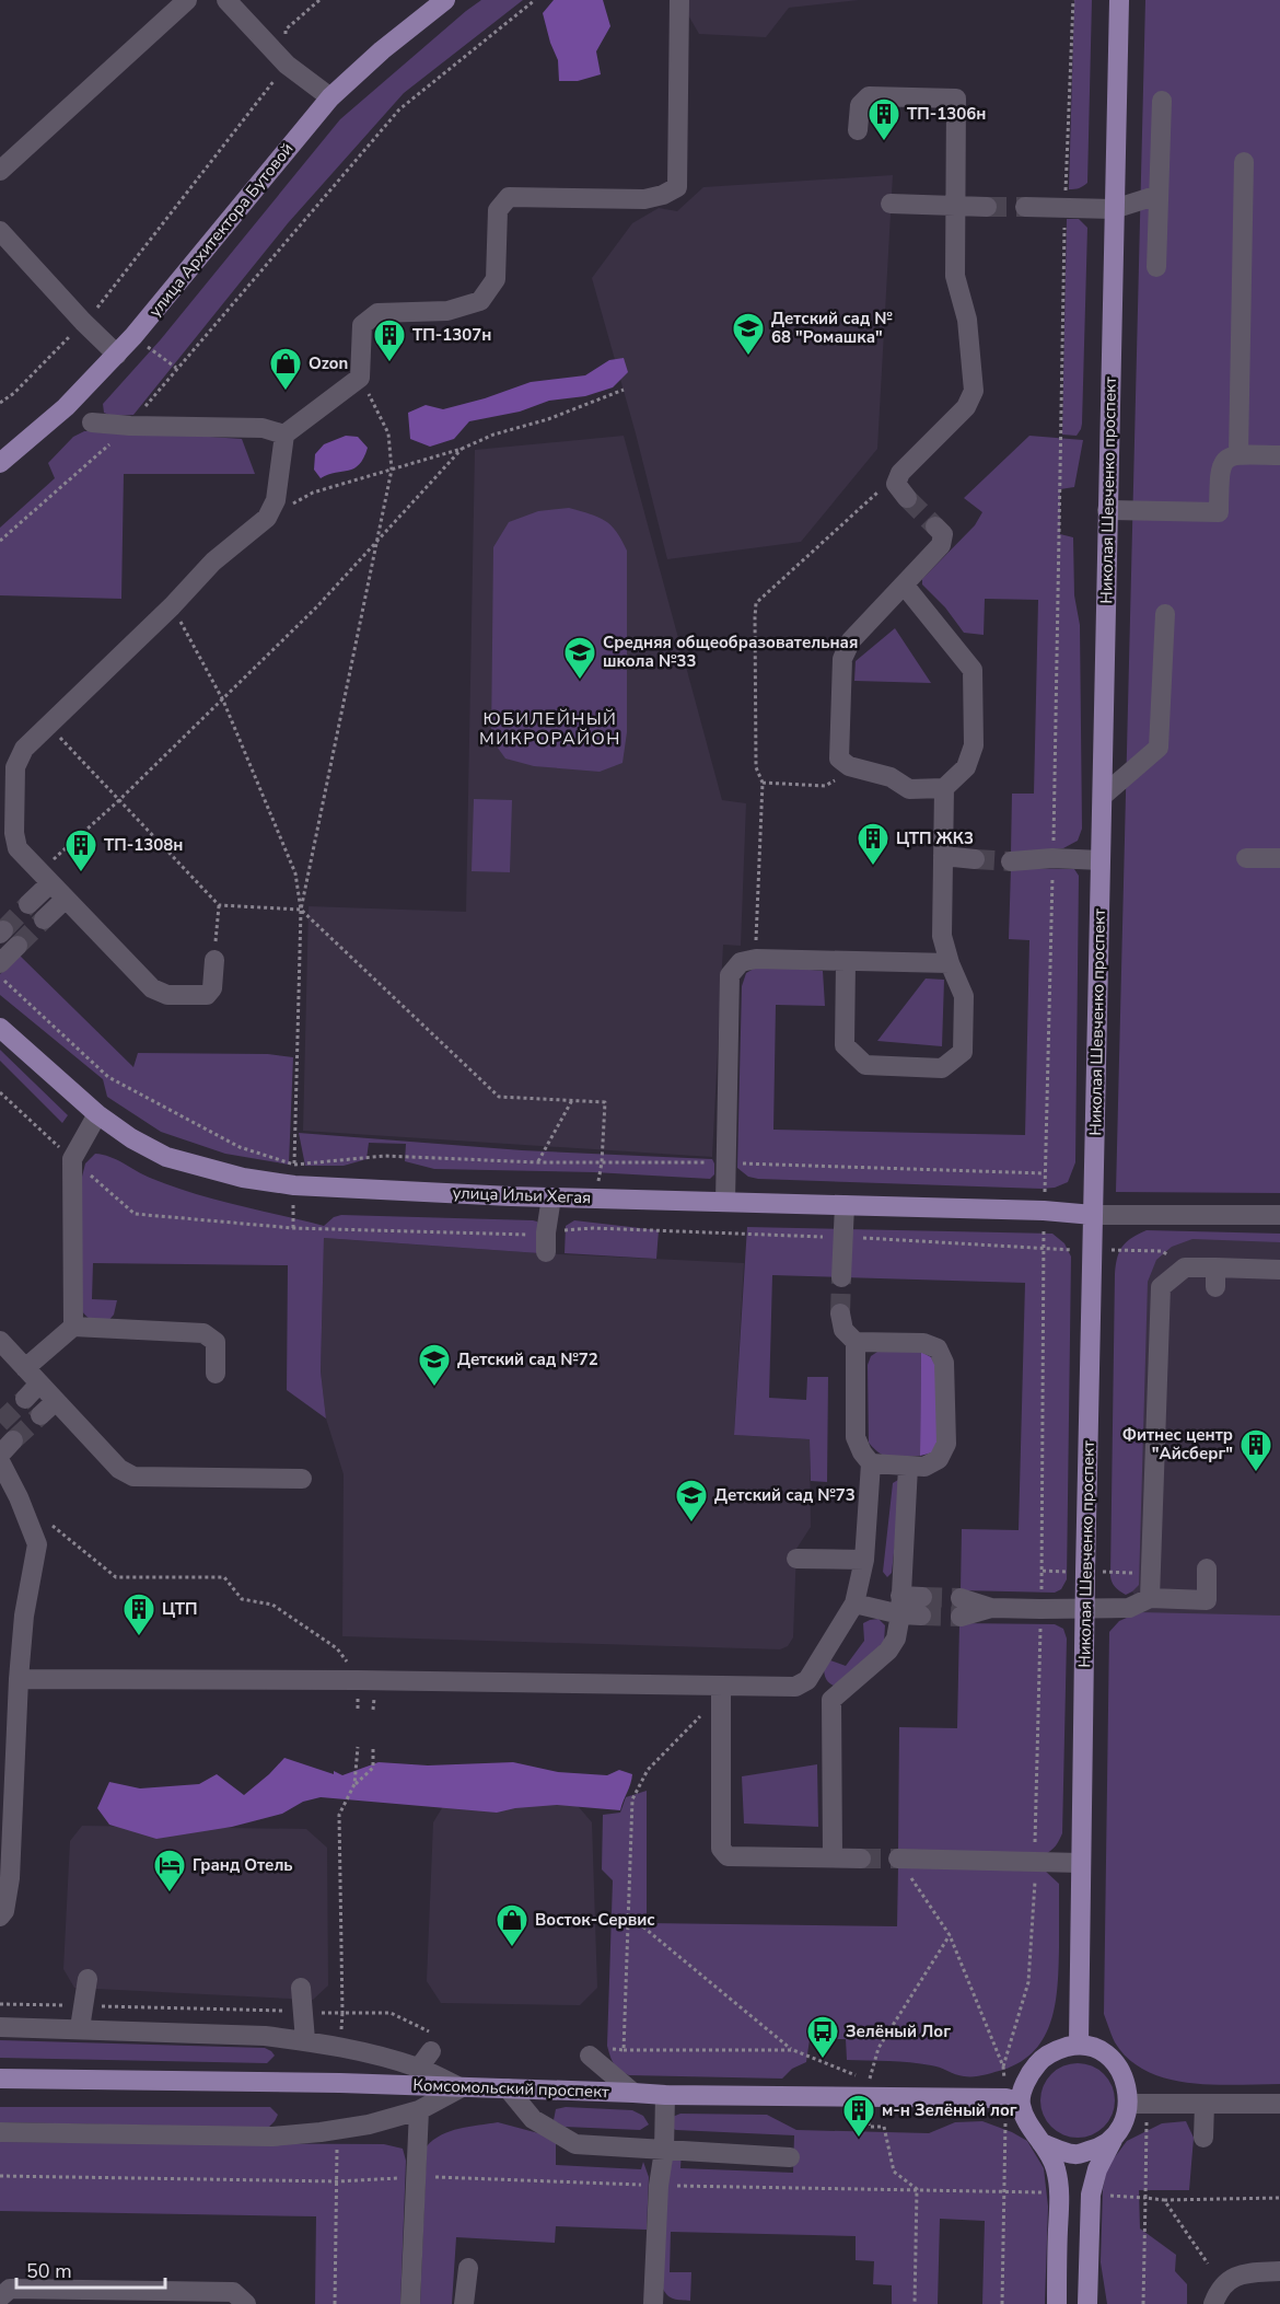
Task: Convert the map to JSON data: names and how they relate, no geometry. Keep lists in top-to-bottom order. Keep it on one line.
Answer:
{"streets":{"main road":["улица Архитектора Бутовой","Николая Шевченко проспект","улица Ильи Хегая","Комсомольский проспект"]},"crossings":[["Николая Шевченко проспект","улица Ильи Хегая"],["Николая Шевченко проспект","Комсомольский проспект"]],"districts":["ЮБИЛЕЙНЫЙ МИКРОРАЙОН"],"places":{"building":["ТП-1306н","ТП-1307н","ЦТП ЖК3","ТП-1308н","Фитнес центр \"Айсберг\"","ЦТП","м-н Зелёный лог"],"school or university":["Детский сад № 68 \"Ромашка\"","Средняя общеобразовательная школа №33","Детский сад №72","Детский сад №73"],"shop":["Ozon","Восток-Сервис"],"hotel":["Гранд Отель"],"bus stop":["Зелёный Лог"]},"scale_bar":"50 m"}
